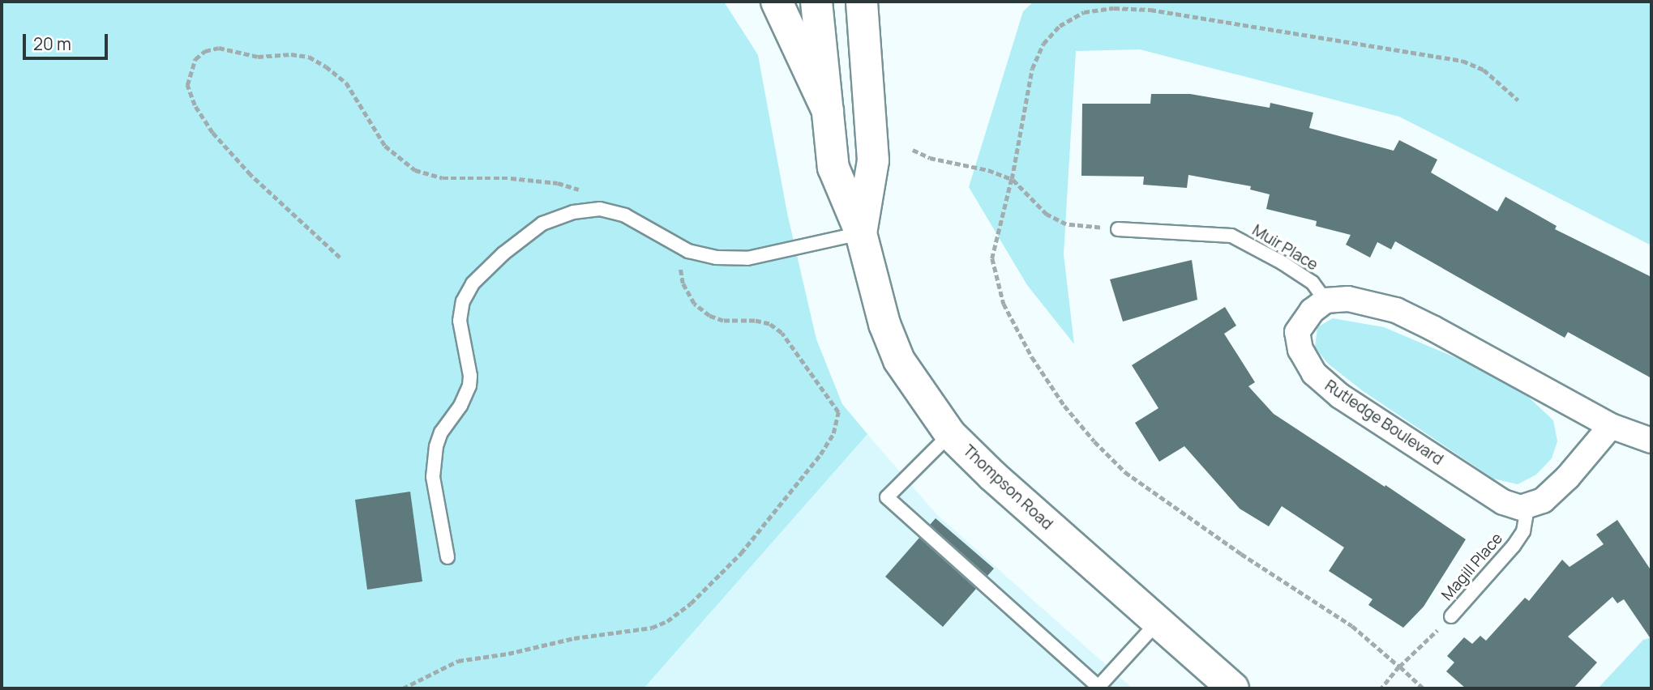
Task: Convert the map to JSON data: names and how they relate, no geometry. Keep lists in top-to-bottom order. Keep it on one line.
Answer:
{"streets":{"main road":["Thompson Road"],"street":["Rutledge Boulevard"],"lane":["Muir Place","Magill Place"]},"crossings":[["Muir Place","Rutledge Boulevard"],["Rutledge Boulevard","Magill Place"]],"scale_bar":"20 m"}
